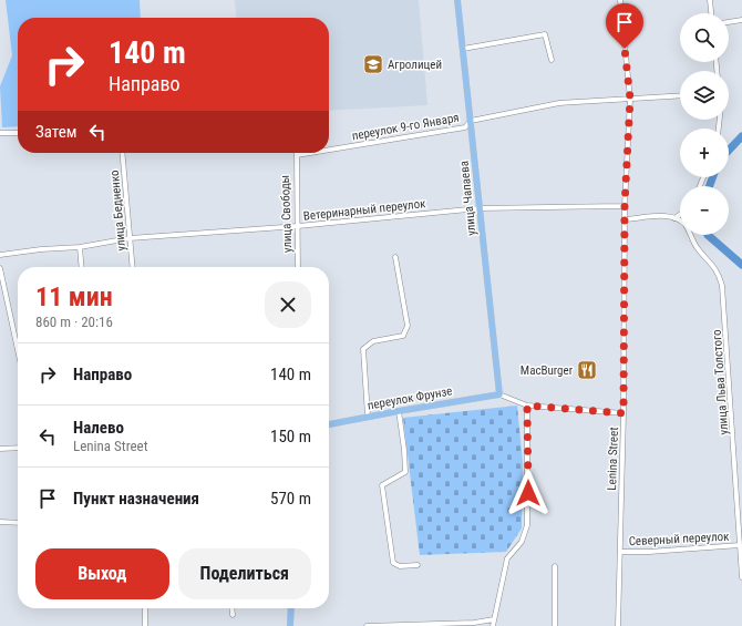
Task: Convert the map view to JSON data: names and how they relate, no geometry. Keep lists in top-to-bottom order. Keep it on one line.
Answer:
{"streets":{"main road":["улица Чапаева","переулок Фрунзе"],"street":["переулок 9-го Января","Ветеринарный переулок","улица Бедненко","улица Свободы","улица Льва Толстого","Lenina Street","Северный переулок"]},"crossings":[["переулок 9-го Января","улица Чапаева"],["переулок 9-го Января","улица Свободы"],["переулок 9-го Января","Lenina Street"],["улица Чапаева","Ветеринарный переулок"],["улица Чапаева","переулок Фрунзе"],["Ветеринарный переулок","улица Бедненко"],["Ветеринарный переулок","улица Свободы"],["Ветеринарный переулок","Lenina Street"],["улица Льва Толстого","Северный переулок"],["Lenina Street","Северный переулок"]],"places":{"school or university":["Агролицей"],"restaurant":["MacBurger"]},"page":{"map_buttons":["+","−"],"turn":["140 m","Направо"],"then":"Затем","heading":["11 мин","860 m · 20:16"],"list":[{"name":"Направо","value":"140 m"},{"name":"Налево","note":"Lenina Street","value":"150 m"},{"name":"Пункт назначения","value":"570 m"}],"buttons":["Выход","Поделиться"]}}
